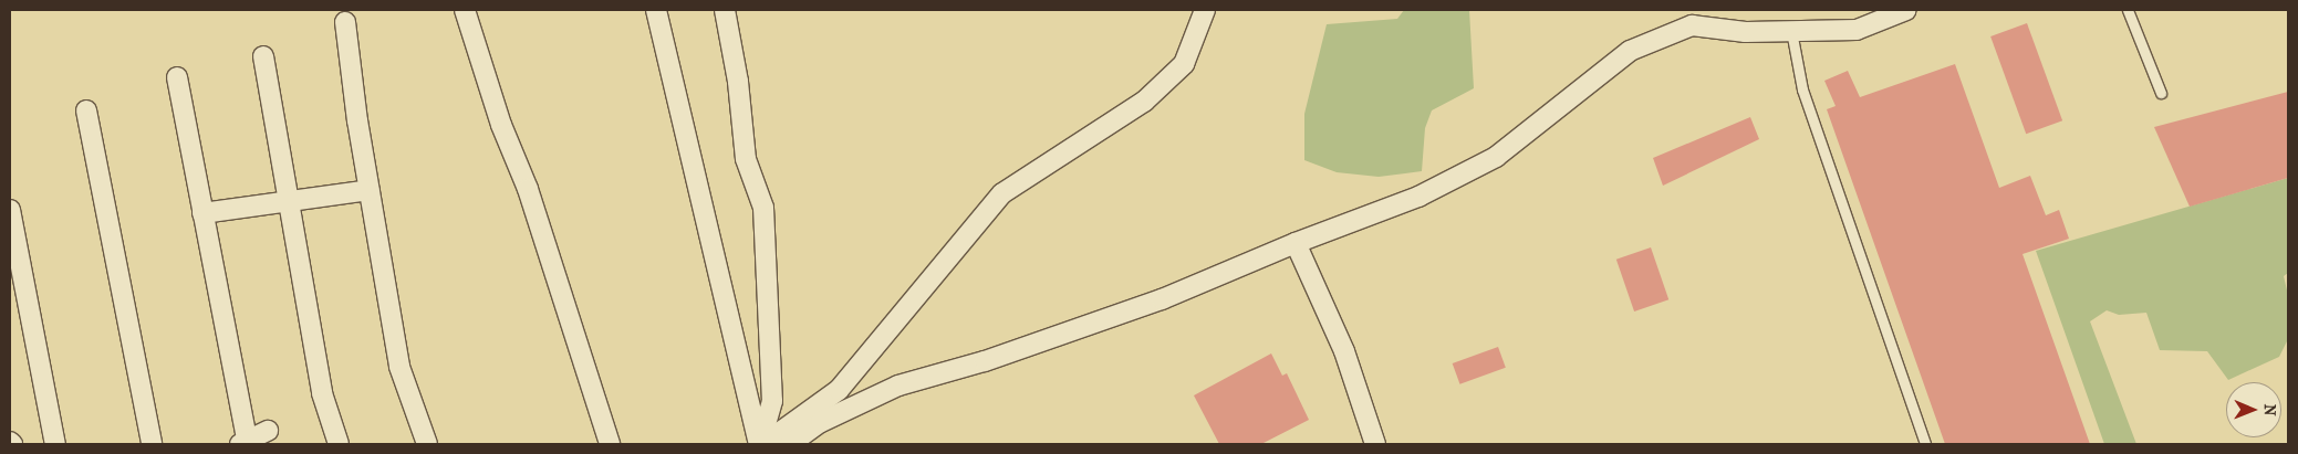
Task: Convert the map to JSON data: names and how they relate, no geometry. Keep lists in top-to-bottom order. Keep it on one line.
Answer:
{"north":"right"}
